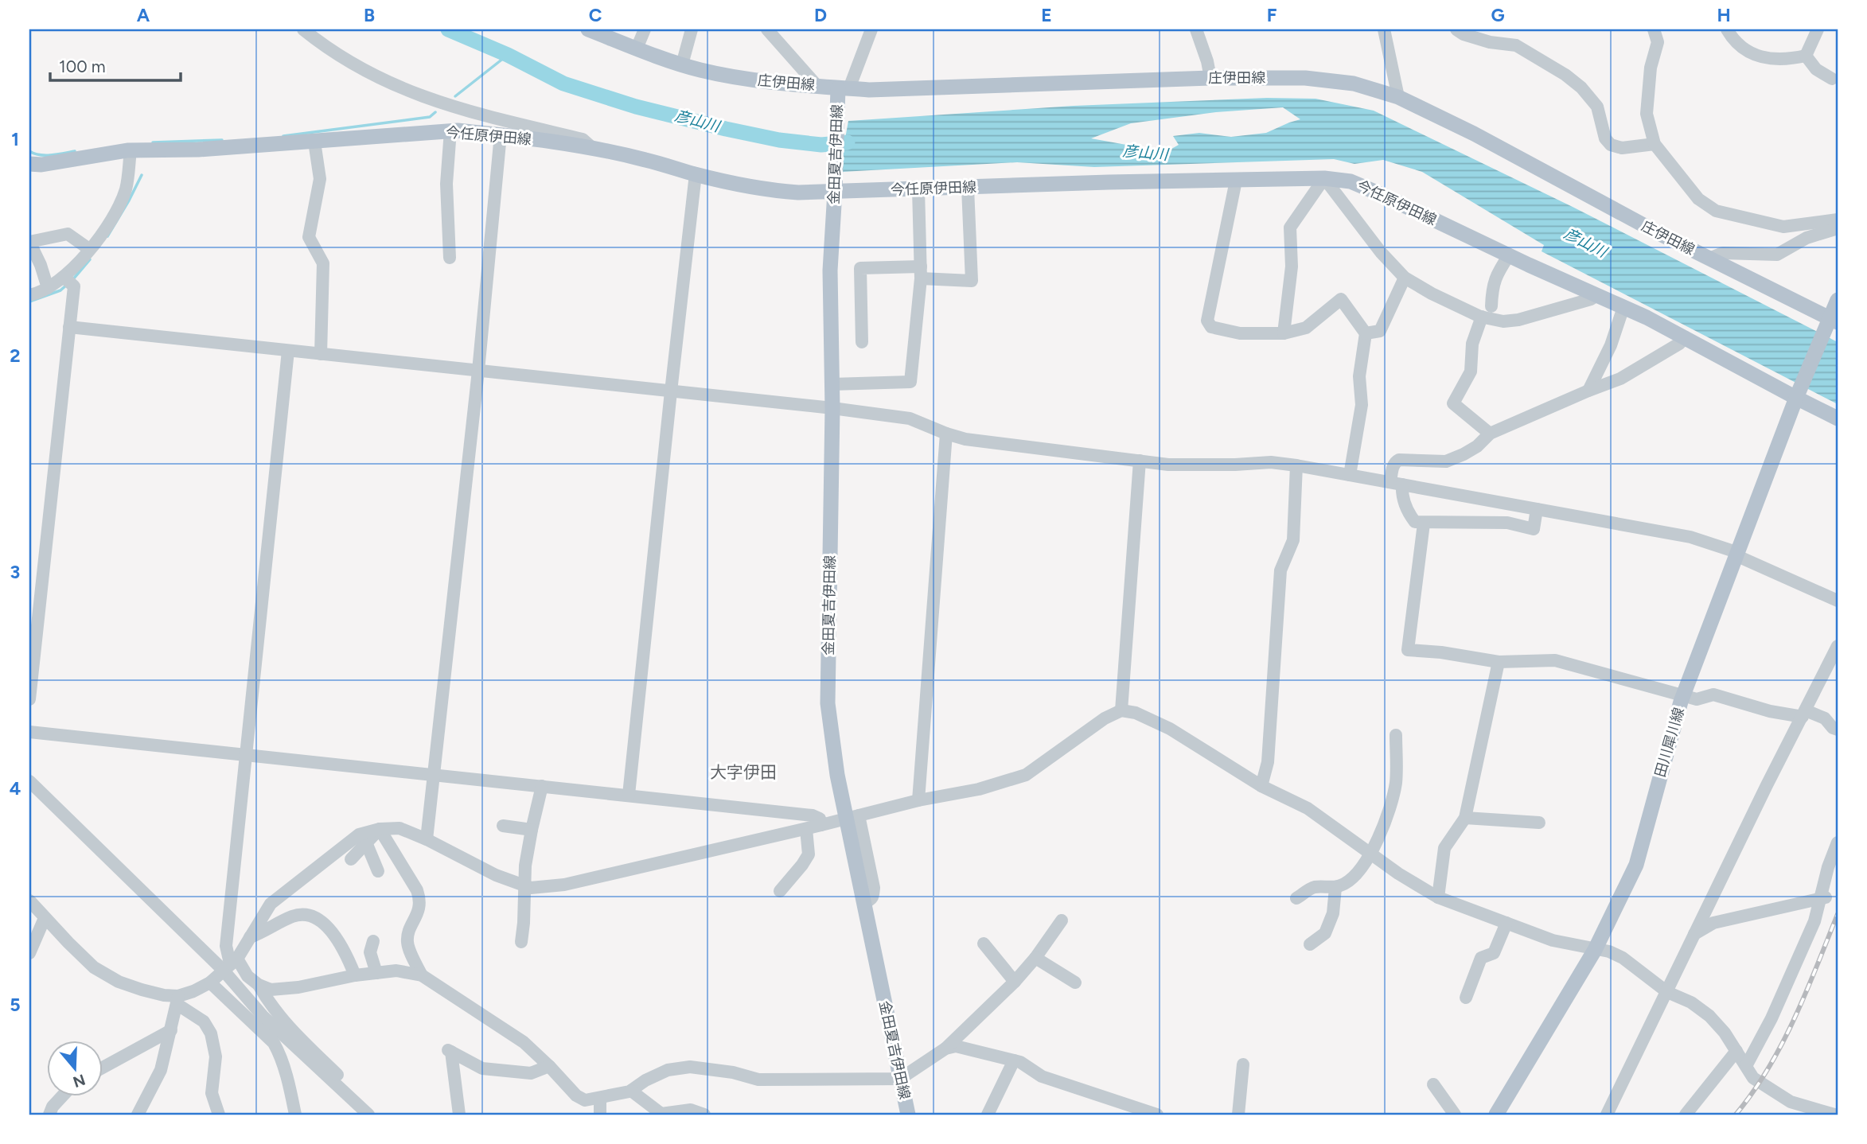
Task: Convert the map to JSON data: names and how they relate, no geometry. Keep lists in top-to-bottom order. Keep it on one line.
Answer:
{"streets":{"main road":["庄伊田線","今任原伊田線","金田夏吉伊田線","田川犀川線"]},"crossings":[["庄伊田線","金田夏吉伊田線"],["庄伊田線","田川犀川線"],["今任原伊田線","金田夏吉伊田線"],["今任原伊田線","田川犀川線"]],"districts":["大字伊田"],"water":["彦山川"],"scale_bar":"100 m","north":"bottom","grid":{"columns":["A","B","C","D","E","F","G","H"],"rows":["1","2","3","4","5"]}}
